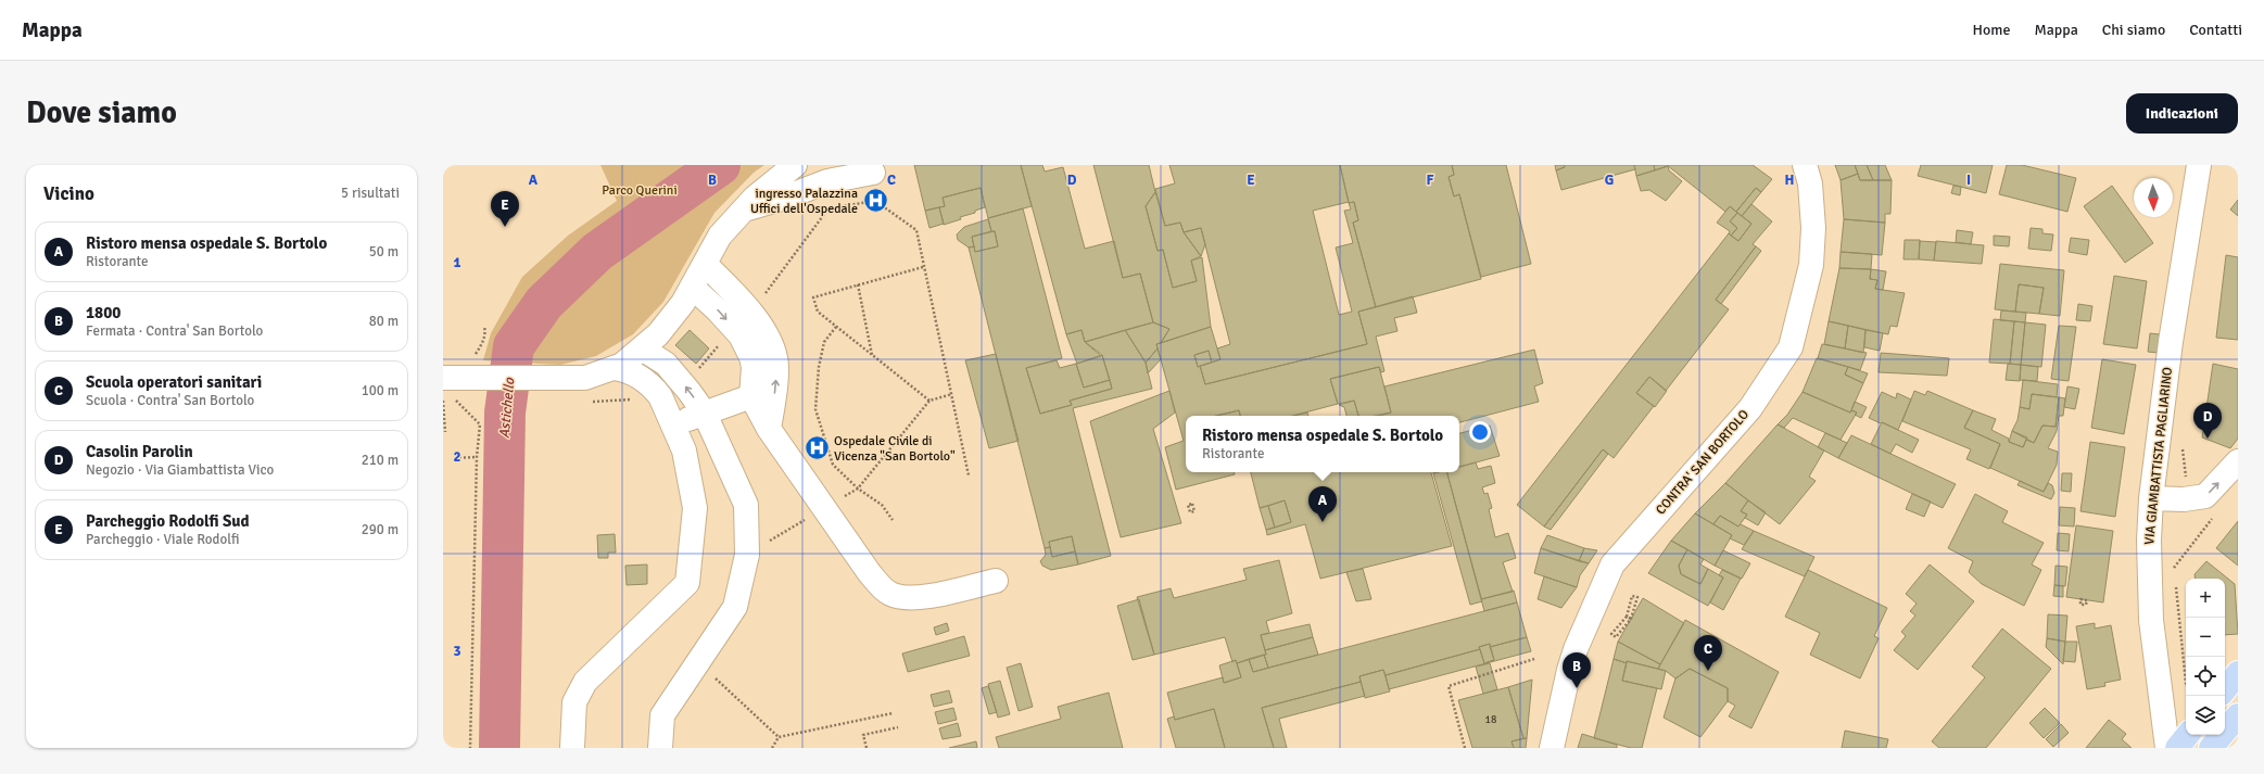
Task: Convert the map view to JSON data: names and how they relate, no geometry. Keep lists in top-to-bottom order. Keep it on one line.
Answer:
{"streets":{"street":["VIA GIAMBATTISTA PAGLIARINO","CONTRA' SAN BORTOLO"]},"water":["Astichello"],"parks":["Parco Querini"],"places":{"hospital":["ingresso Palazzina Uffici dell'Ospedale","Ospedale Civile di Vicenza \"San Bortolo\""]},"house_numbers":["18"],"north":"bottom","page":{"header":"Mappa","nav":["Home","Mappa","Chi siamo","Contatti"],"buttons":"Indicazioni","title":"Dove siamo","heading":["Vicino","5 risultati"],"pins":["E","D","A","C","B"],"list":[{"mark":"A","name":"Ristoro mensa ospedale S. Bortolo","note":"Ristorante","value":"50 m"},{"mark":"B","name":"1800","note":"Fermata · Contra' San Bortolo","value":"80 m"},{"mark":"C","name":"Scuola operatori sanitari","note":"Scuola · Contra' San Bortolo","value":"100 m"},{"mark":"D","name":"Casolin Parolin","note":"Negozio · Via Giambattista Vico","value":"210 m"},{"mark":"E","name":"Parcheggio Rodolfi Sud","note":"Parcheggio · Viale Rodolfi","value":"290 m"}],"popup":["Ristoro mensa ospedale S. Bortolo","Ristorante"],"map_buttons":["+","−"]},"grid":{"columns":["A","B","C","D","E","F","G","H","I"],"rows":["1","2","3"]}}
